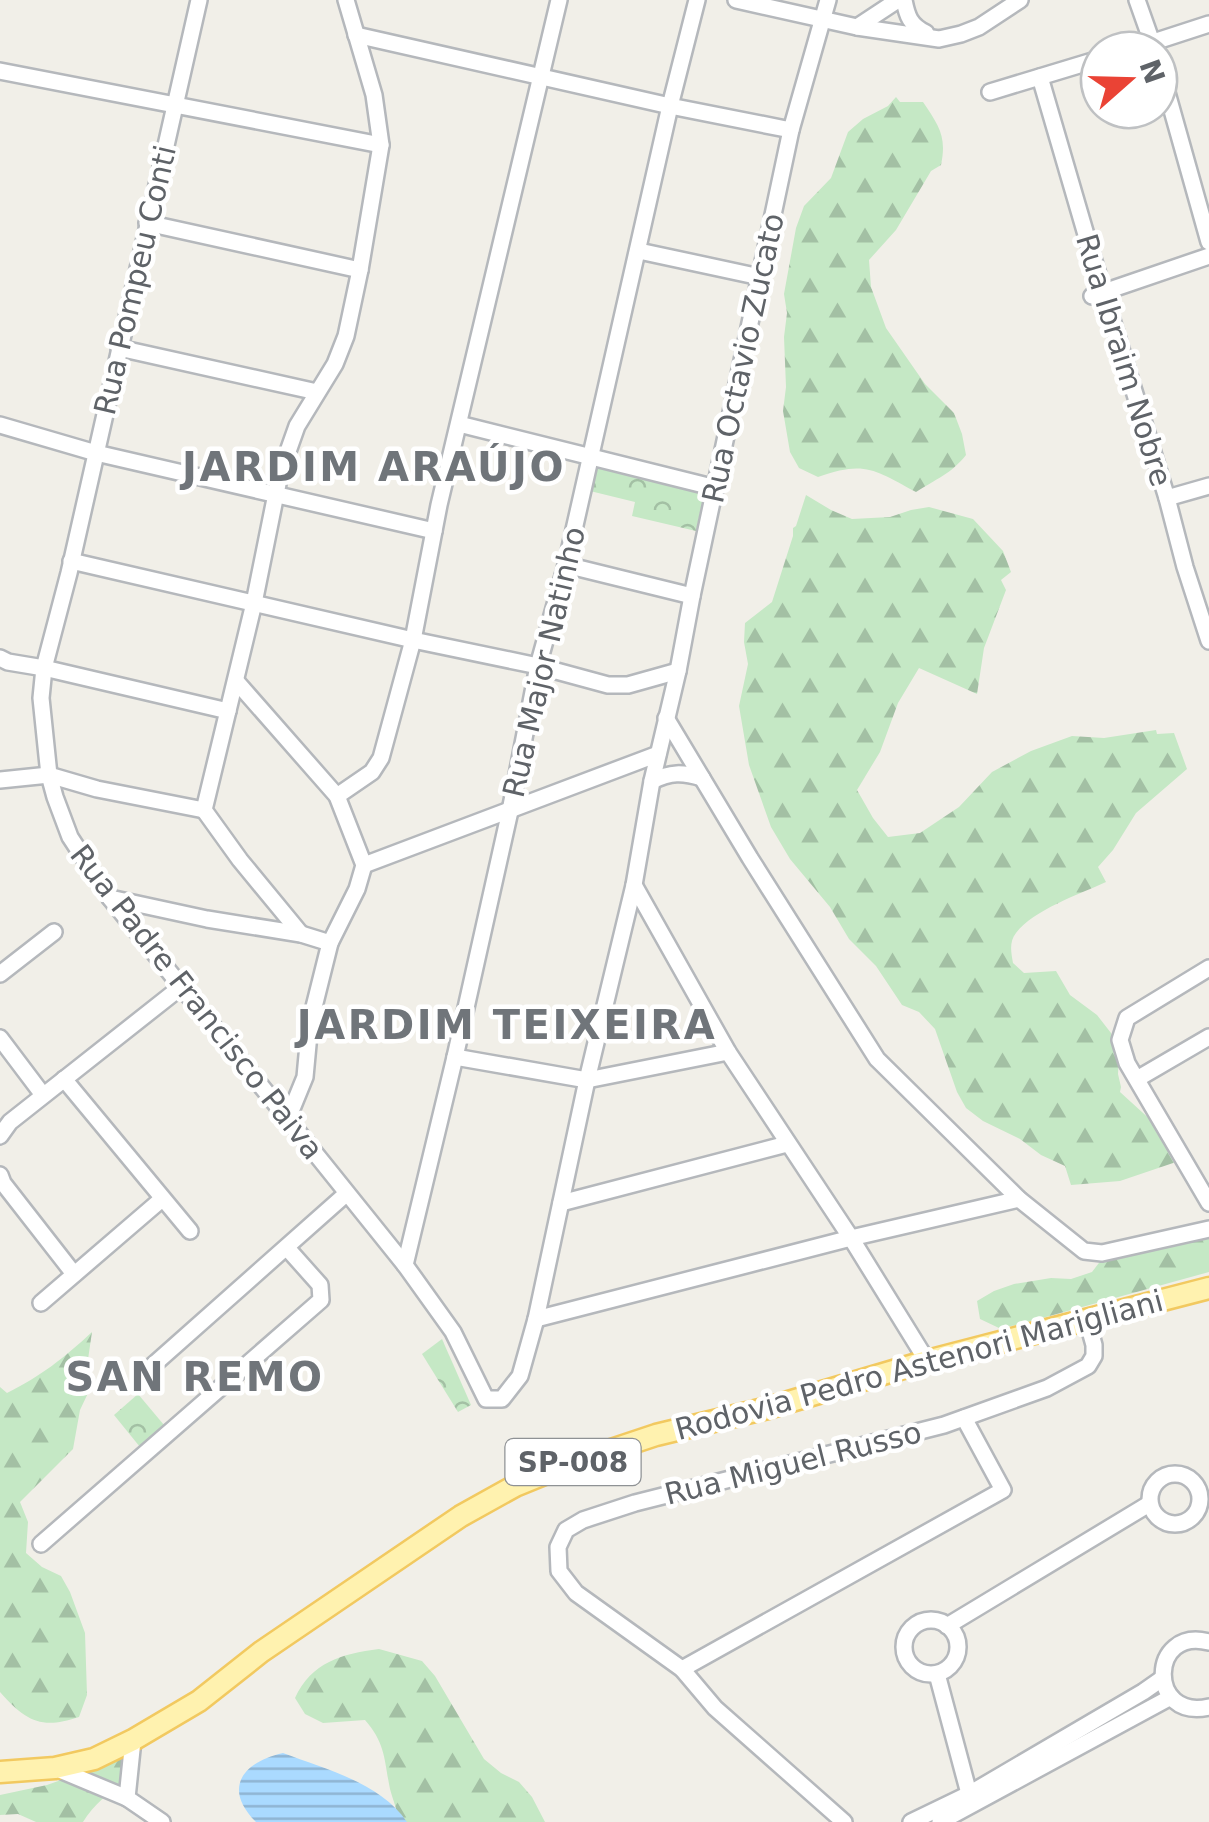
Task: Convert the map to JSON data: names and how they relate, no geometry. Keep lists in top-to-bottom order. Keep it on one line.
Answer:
{"streets":{"main road":["Rodovia Pedro Astenori Marigliani","SP-008"],"street":["Rua Pompeu Conti","Rua Octavio Zucato","Rua Ibraim Nobre","Rua Major Natinho","Rua Padre Francisco Paiva","Rua Miguel Russo"]},"crossings":[["Rua Pompeu Conti","Rua Padre Francisco Paiva"],["Rua Octavio Zucato","Rua Padre Francisco Paiva"],["Rua Major Natinho","Rua Padre Francisco Paiva"],["Rodovia Pedro Astenori Marigliani","Rua Miguel Russo"]],"districts":["JARDIM ARAÚJO","JARDIM TEIXEIRA","SAN REMO"],"north":"right"}
